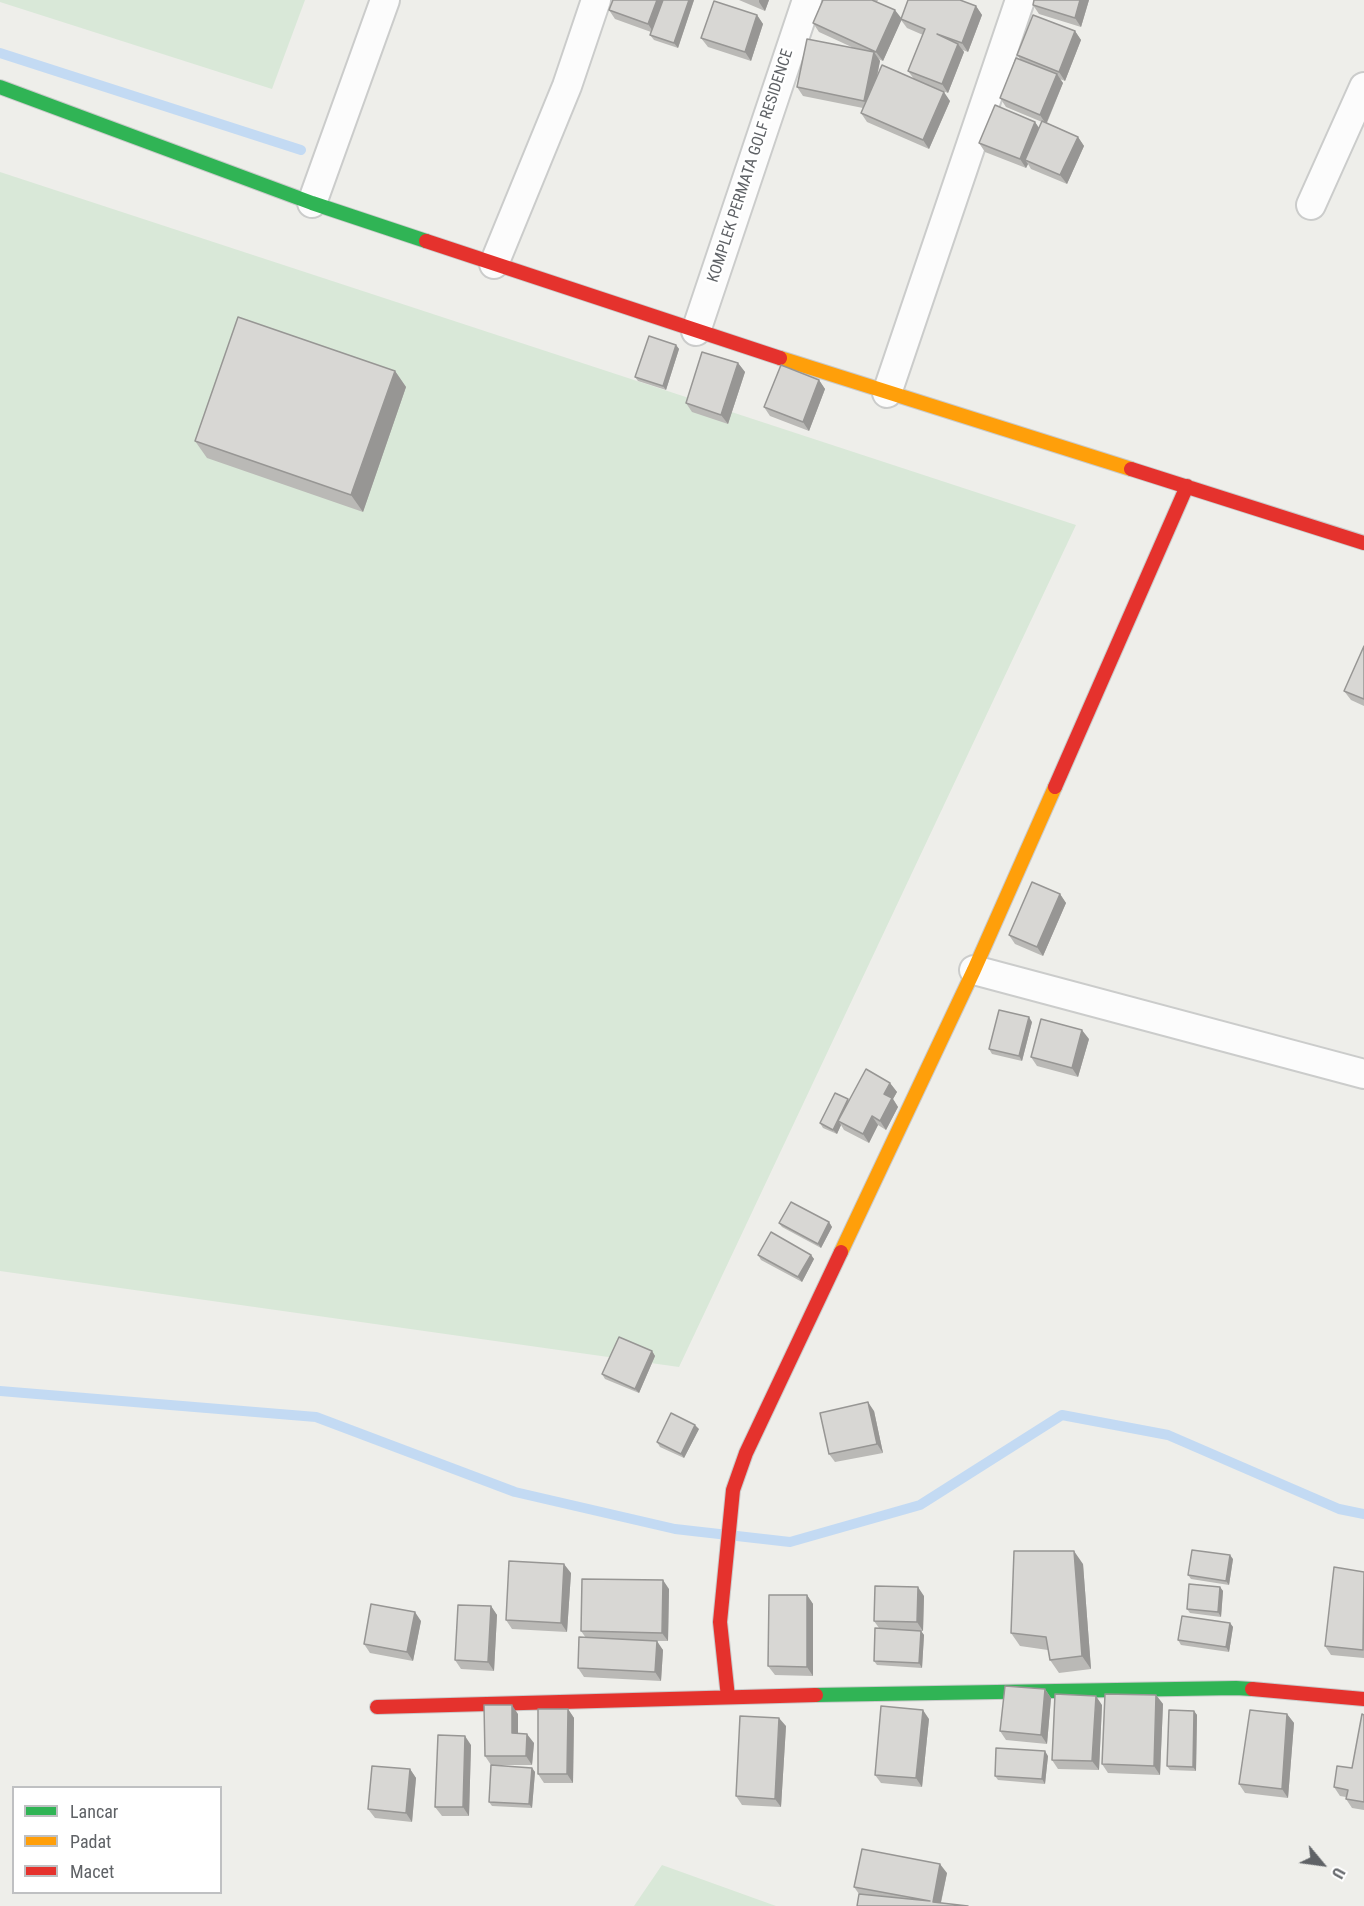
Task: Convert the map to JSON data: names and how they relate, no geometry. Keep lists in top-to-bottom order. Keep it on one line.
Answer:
{"streets":{"street":["KOMPLEK PERMATA GOLF RESIDENCE"]},"legend":["Lancar","Padat","Macet"],"north":"bottom right"}
